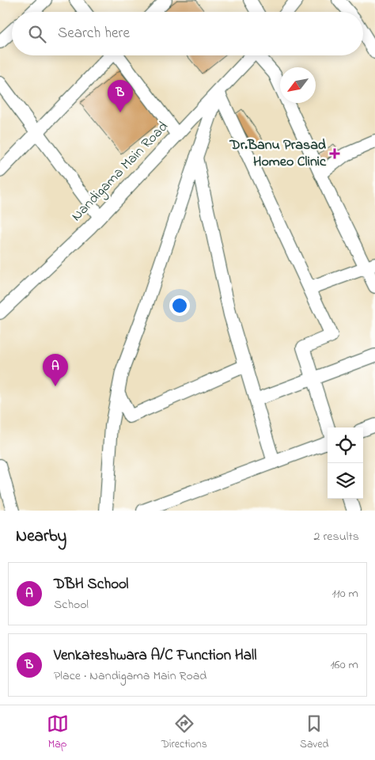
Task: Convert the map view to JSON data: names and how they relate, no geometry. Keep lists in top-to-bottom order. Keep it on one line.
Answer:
{"streets":{"street":["Nandigama Main Road"]},"places":{"health":["Dr.Banu Prasad Homeo Clinic"]},"north":"bottom left","page":{"search":"Search here","pins":["B","A"],"heading":["Nearby","2 results"],"list":[{"mark":"A","name":"DBH School","note":"School","value":"110 m"},{"mark":"B","name":"Venkateshwara A/C Function Hall","note":"Place · Nandigama Main Road","value":"160 m"}],"nav":["Map","Directions","Saved"]}}
